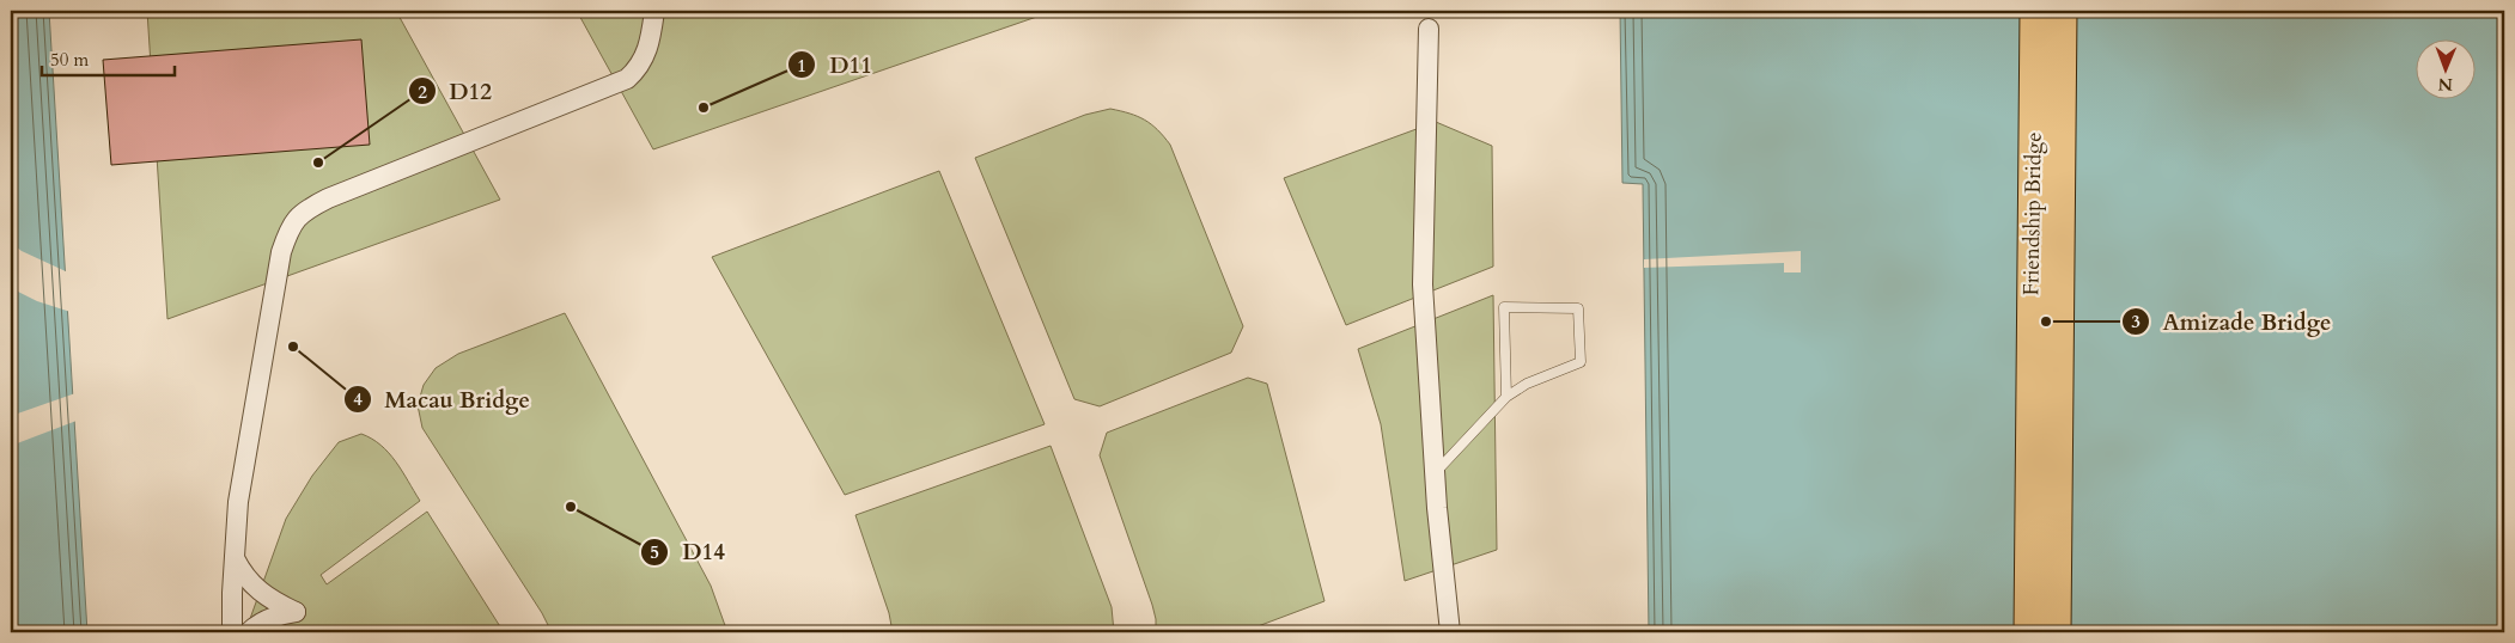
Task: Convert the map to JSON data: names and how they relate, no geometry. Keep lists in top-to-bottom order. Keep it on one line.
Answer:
{"streets":{"main road":["Friendship Bridge"]},"places":["D11","D12","Amizade Bridge","Macau Bridge","D14"],"scale_bar":"50 m","north":"bottom"}
